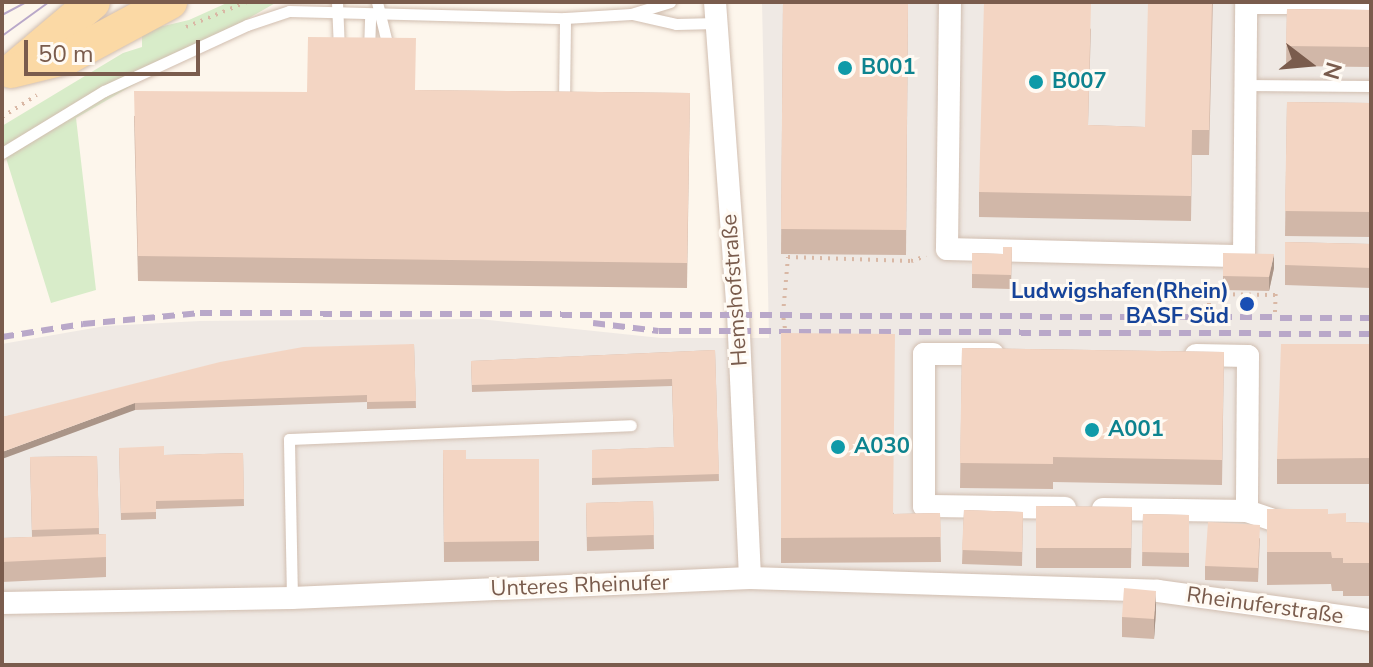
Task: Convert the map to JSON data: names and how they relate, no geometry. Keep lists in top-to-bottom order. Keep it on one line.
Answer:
{"streets":{"street":["Hemshofstraße","Unteres Rheinufer","Rheinuferstraße"]},"crossings":[["Hemshofstraße","Unteres Rheinufer"],["Unteres Rheinufer","Rheinuferstraße"]],"places":["B001","B007","Ludwigshafen(Rhein) BASF Süd","A001","A030"],"scale_bar":"50 m","north":"right"}
